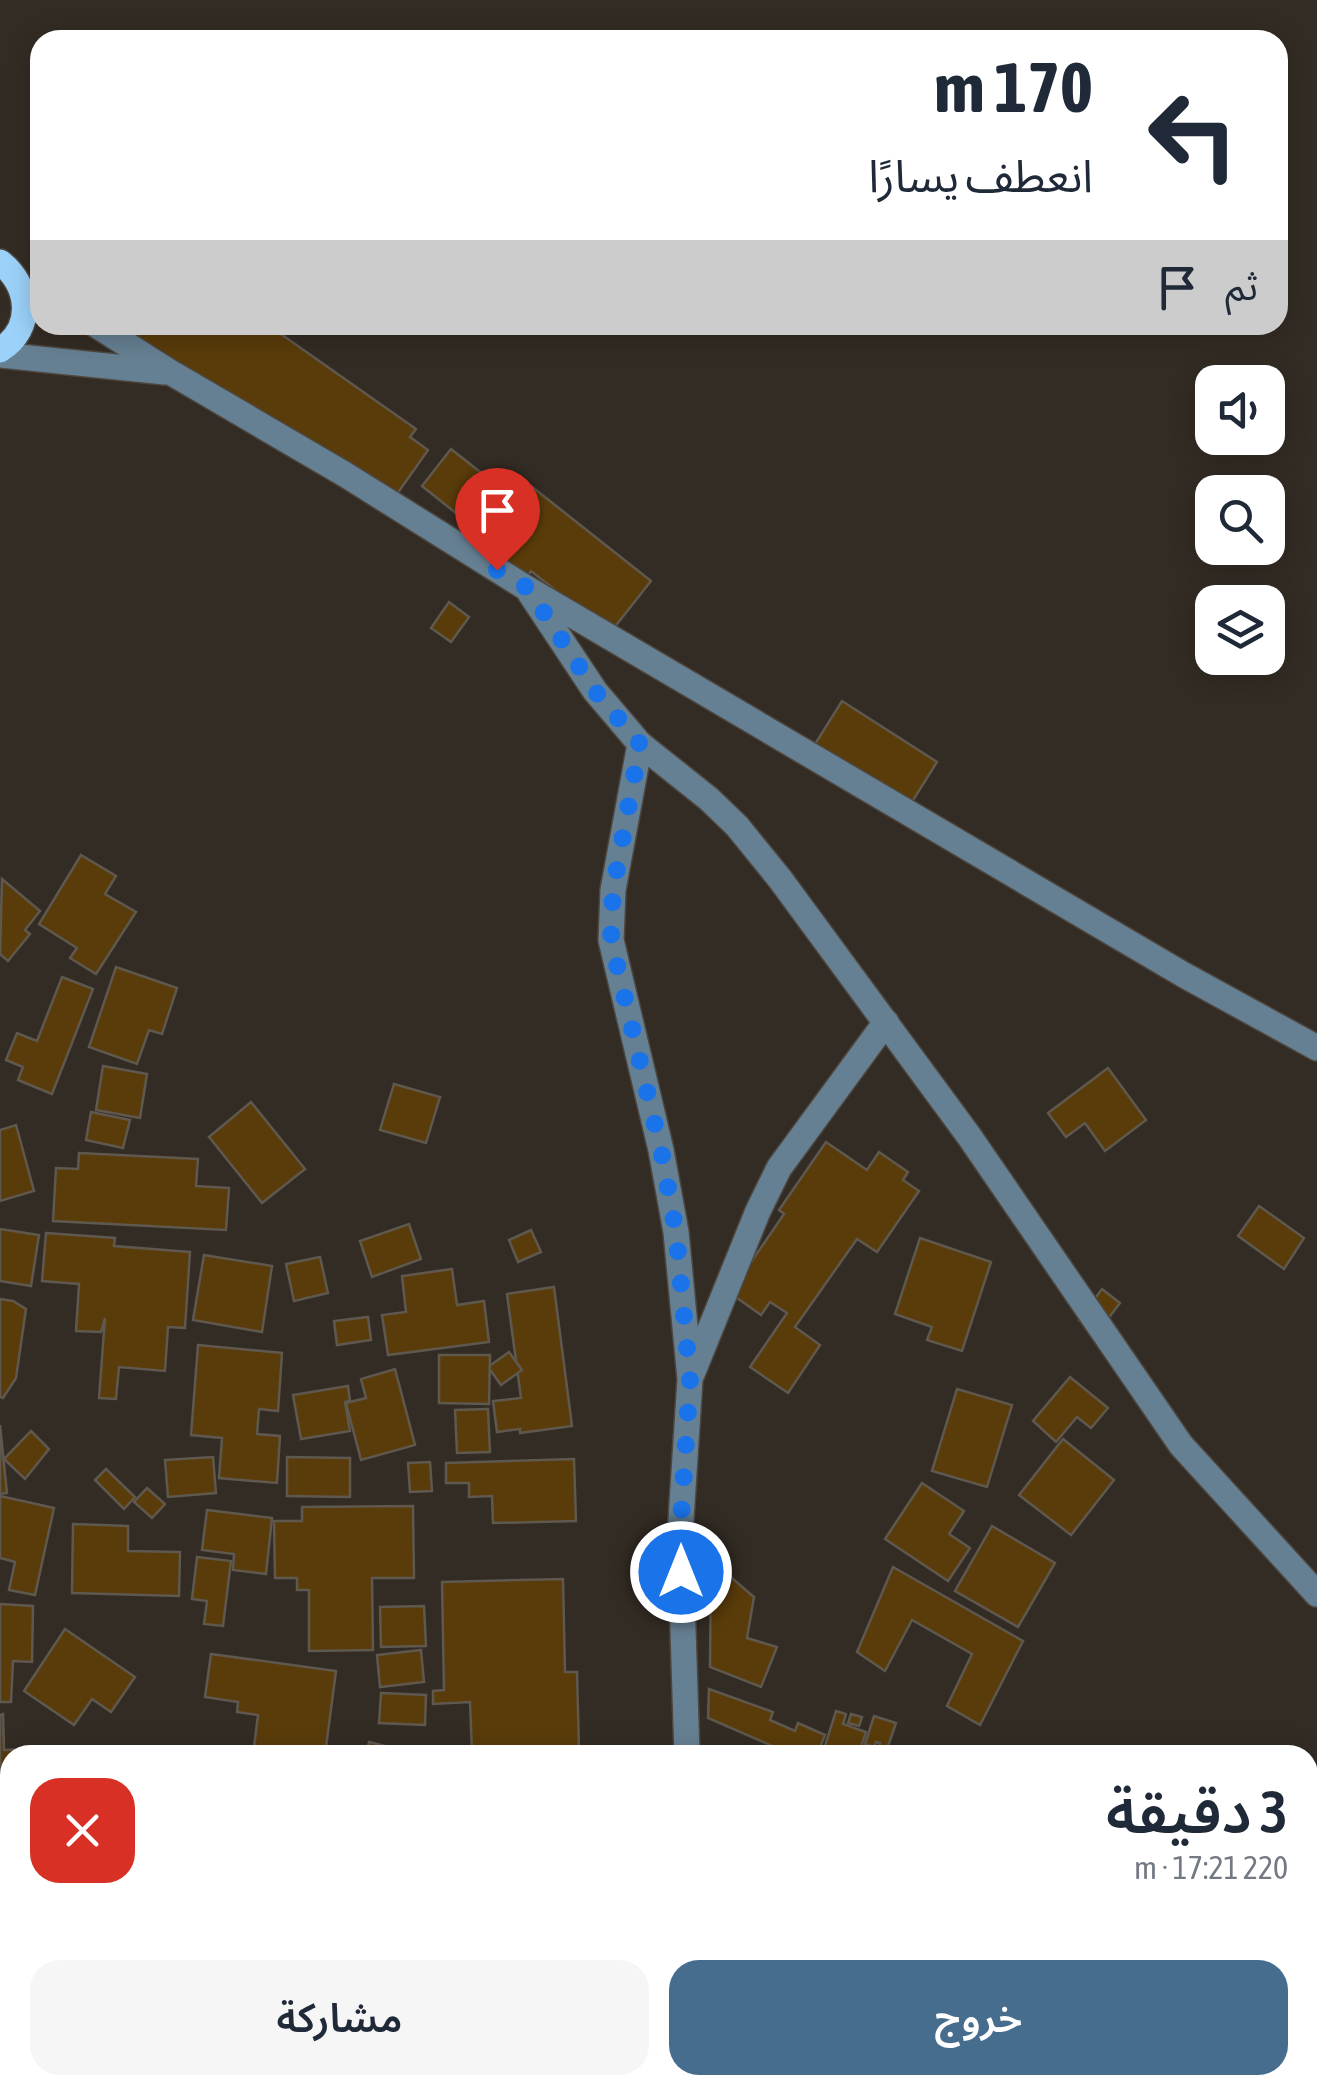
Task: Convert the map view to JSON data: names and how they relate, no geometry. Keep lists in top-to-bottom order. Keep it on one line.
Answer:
{"page":{"turn":["170 m","انعطف يسارًا"],"then":"ثم","heading":["3 دقيقة","220 m · 17:21"],"buttons":["خروج","مشاركة"]}}
